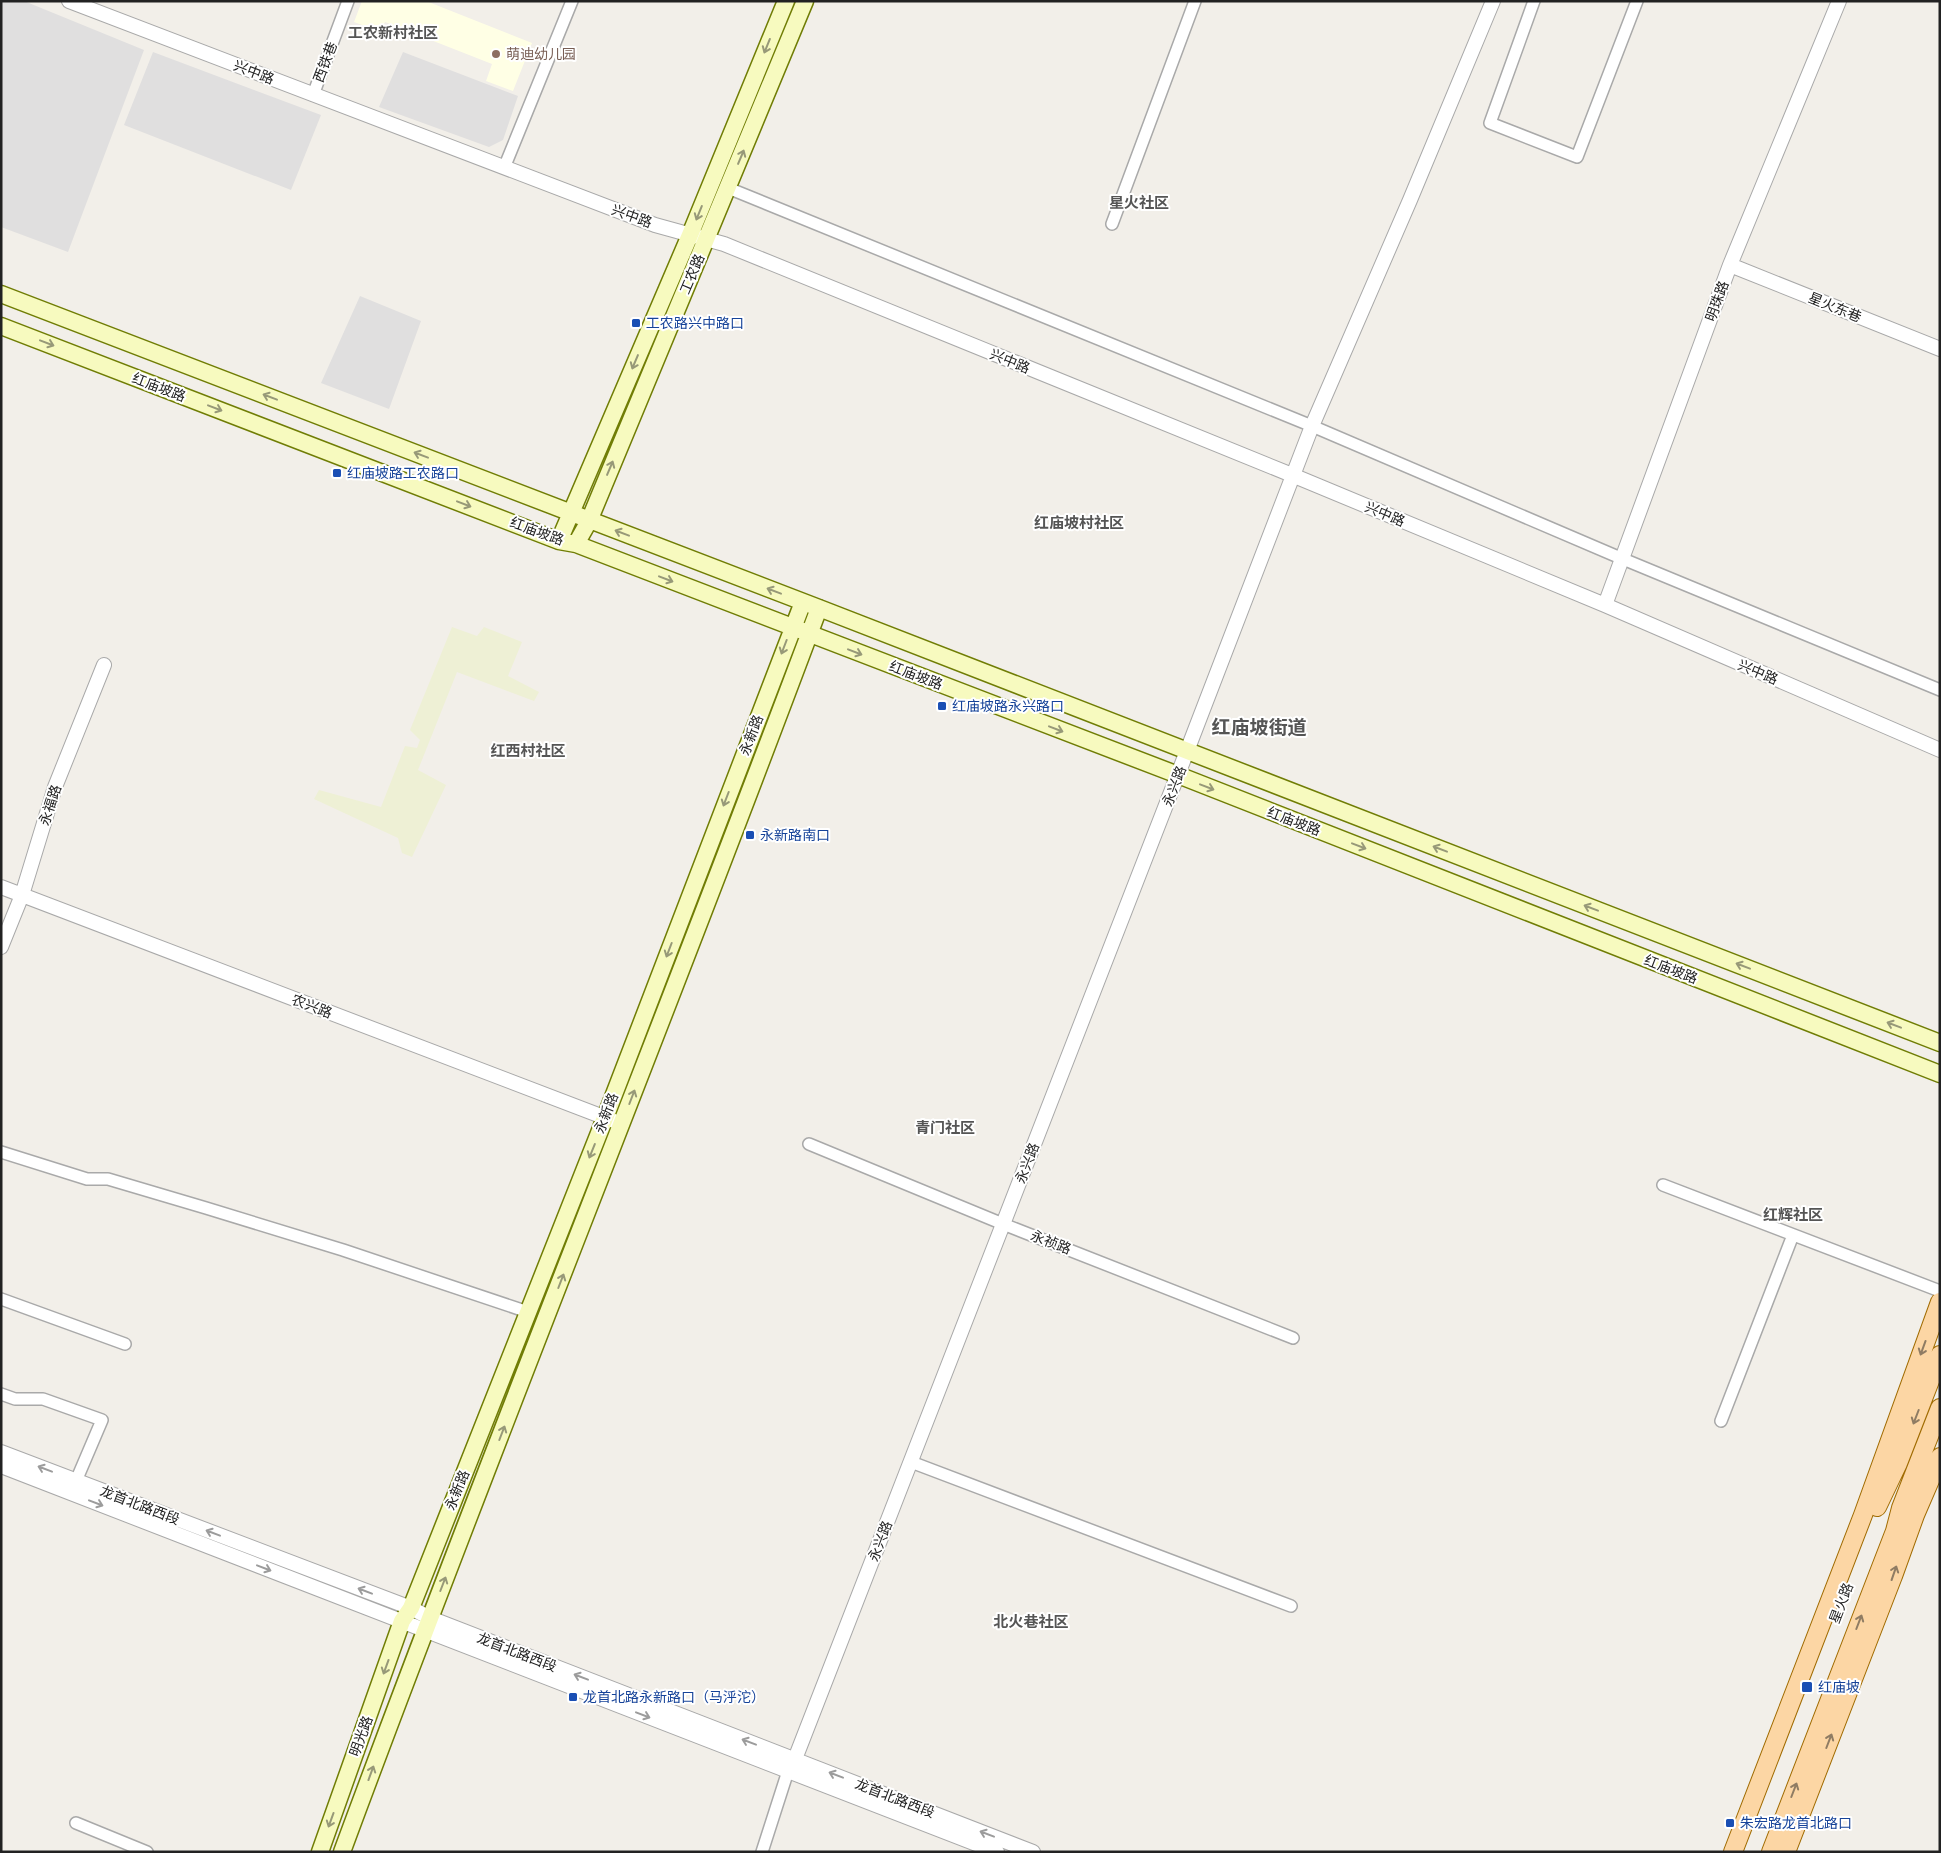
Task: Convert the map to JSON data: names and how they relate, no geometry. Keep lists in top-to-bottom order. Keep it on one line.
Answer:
{"streets":{"main road":["工农路","红庙坡路","永新路","星火路","明光路"],"street":["西铁巷","兴中路","明珠路","星火东巷","永兴路","永福路","农兴路","永祯路","龙首北路西段"]},"crossings":[["西铁巷","兴中路"],["兴中路","工农路"],["兴中路","明珠路"],["兴中路","永兴路"],["工农路","红庙坡路"],["明珠路","星火东巷"],["红庙坡路","永新路"],["红庙坡路","永兴路"],["永新路","农兴路"],["永新路","龙首北路西段"],["永新路","明光路"],["永兴路","永祯路"],["永兴路","龙首北路西段"],["永福路","农兴路"],["龙首北路西段","明光路"]],"districts":["工农新村社区","星火社区","红庙坡村社区","红庙坡街道","红西村社区","青门社区","红辉社区","北火巷社区"],"places":{"other":["萌迪幼儿园"],"transit":["工农路兴中路口","红庙坡路工农路口","红庙坡路永兴路口","永新路南口","红庙坡","龙首北路永新路口（马泘沱）","朱宏路龙首北路口"]}}
